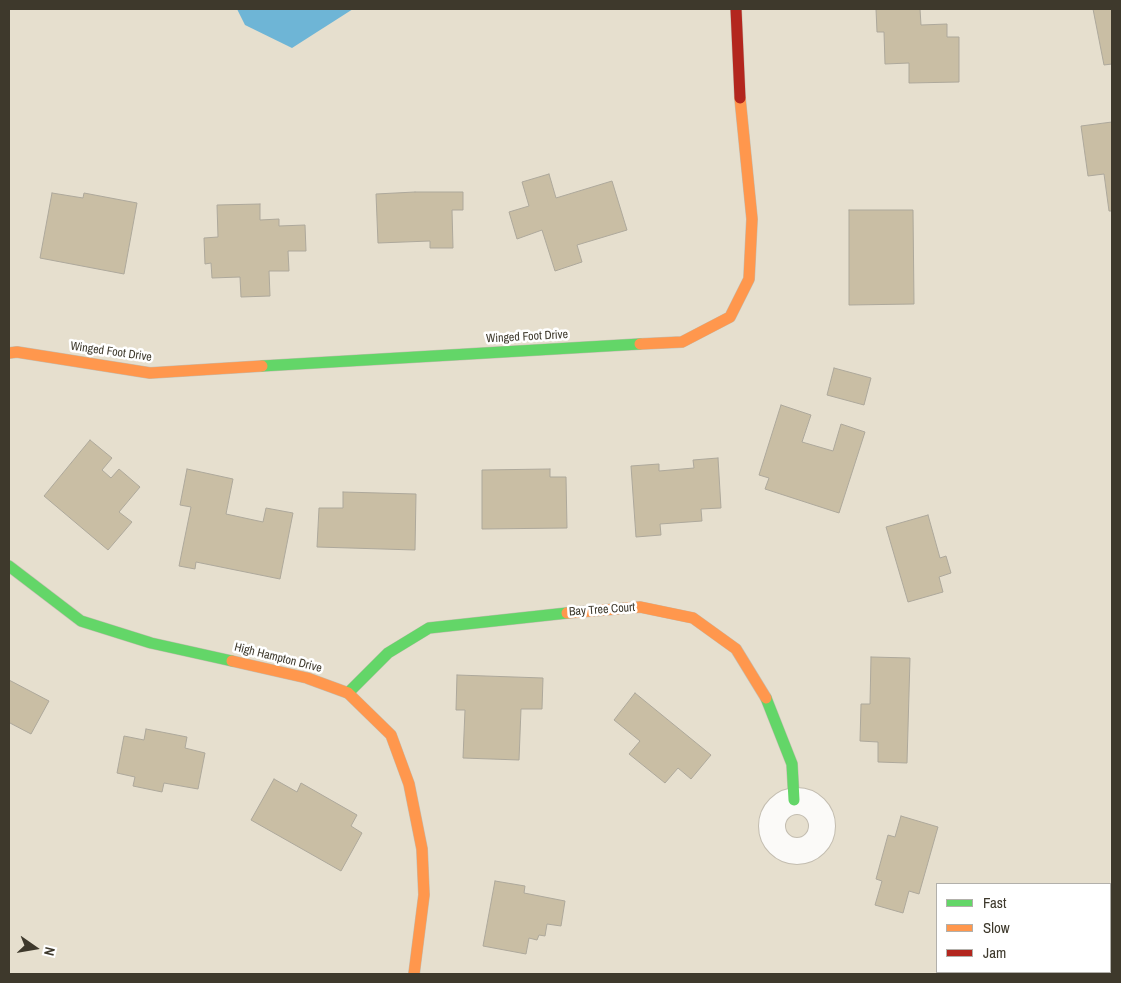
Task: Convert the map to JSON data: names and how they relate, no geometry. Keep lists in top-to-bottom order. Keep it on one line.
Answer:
{"streets":{"street":["Winged Foot Drive","Bay Tree Court","High Hampton Drive"]},"crossings":[["Bay Tree Court","High Hampton Drive"]],"legend":["Fast","Slow","Jam"],"north":"right"}
